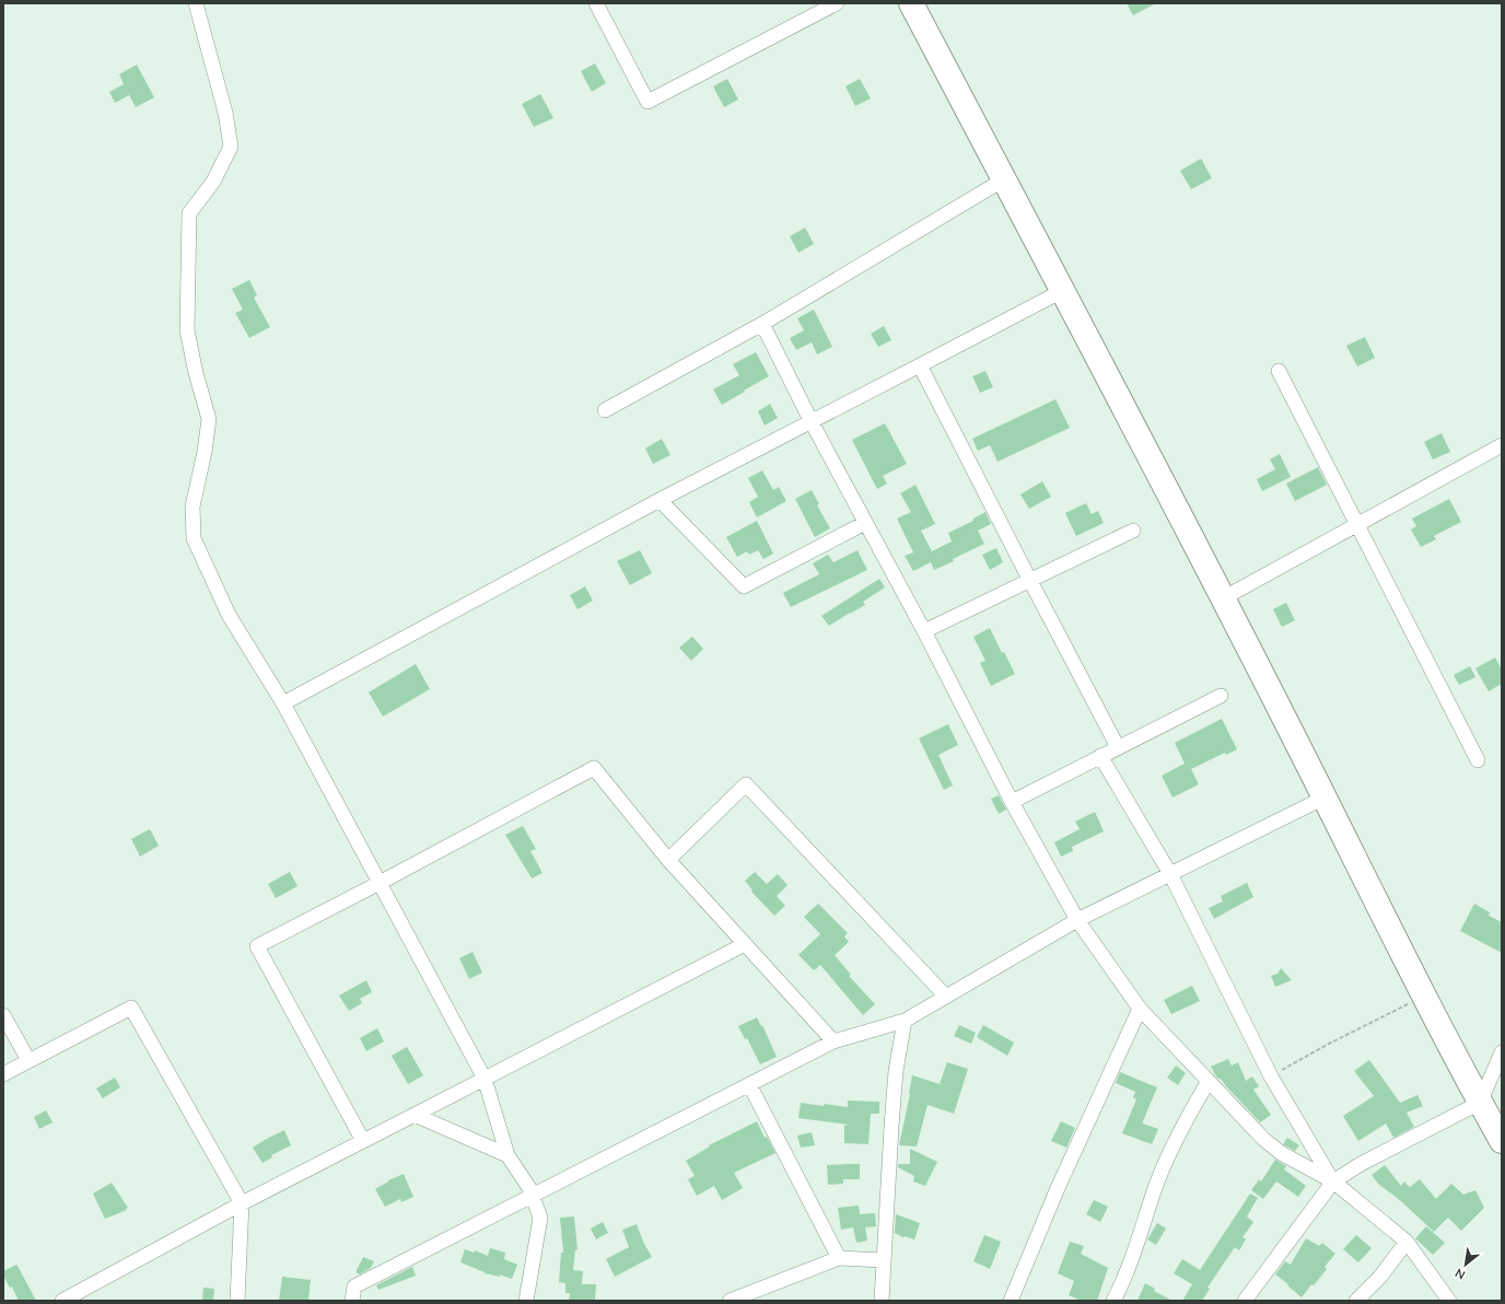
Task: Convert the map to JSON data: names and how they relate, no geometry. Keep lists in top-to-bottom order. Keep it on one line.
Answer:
{"north":"bottom left"}
